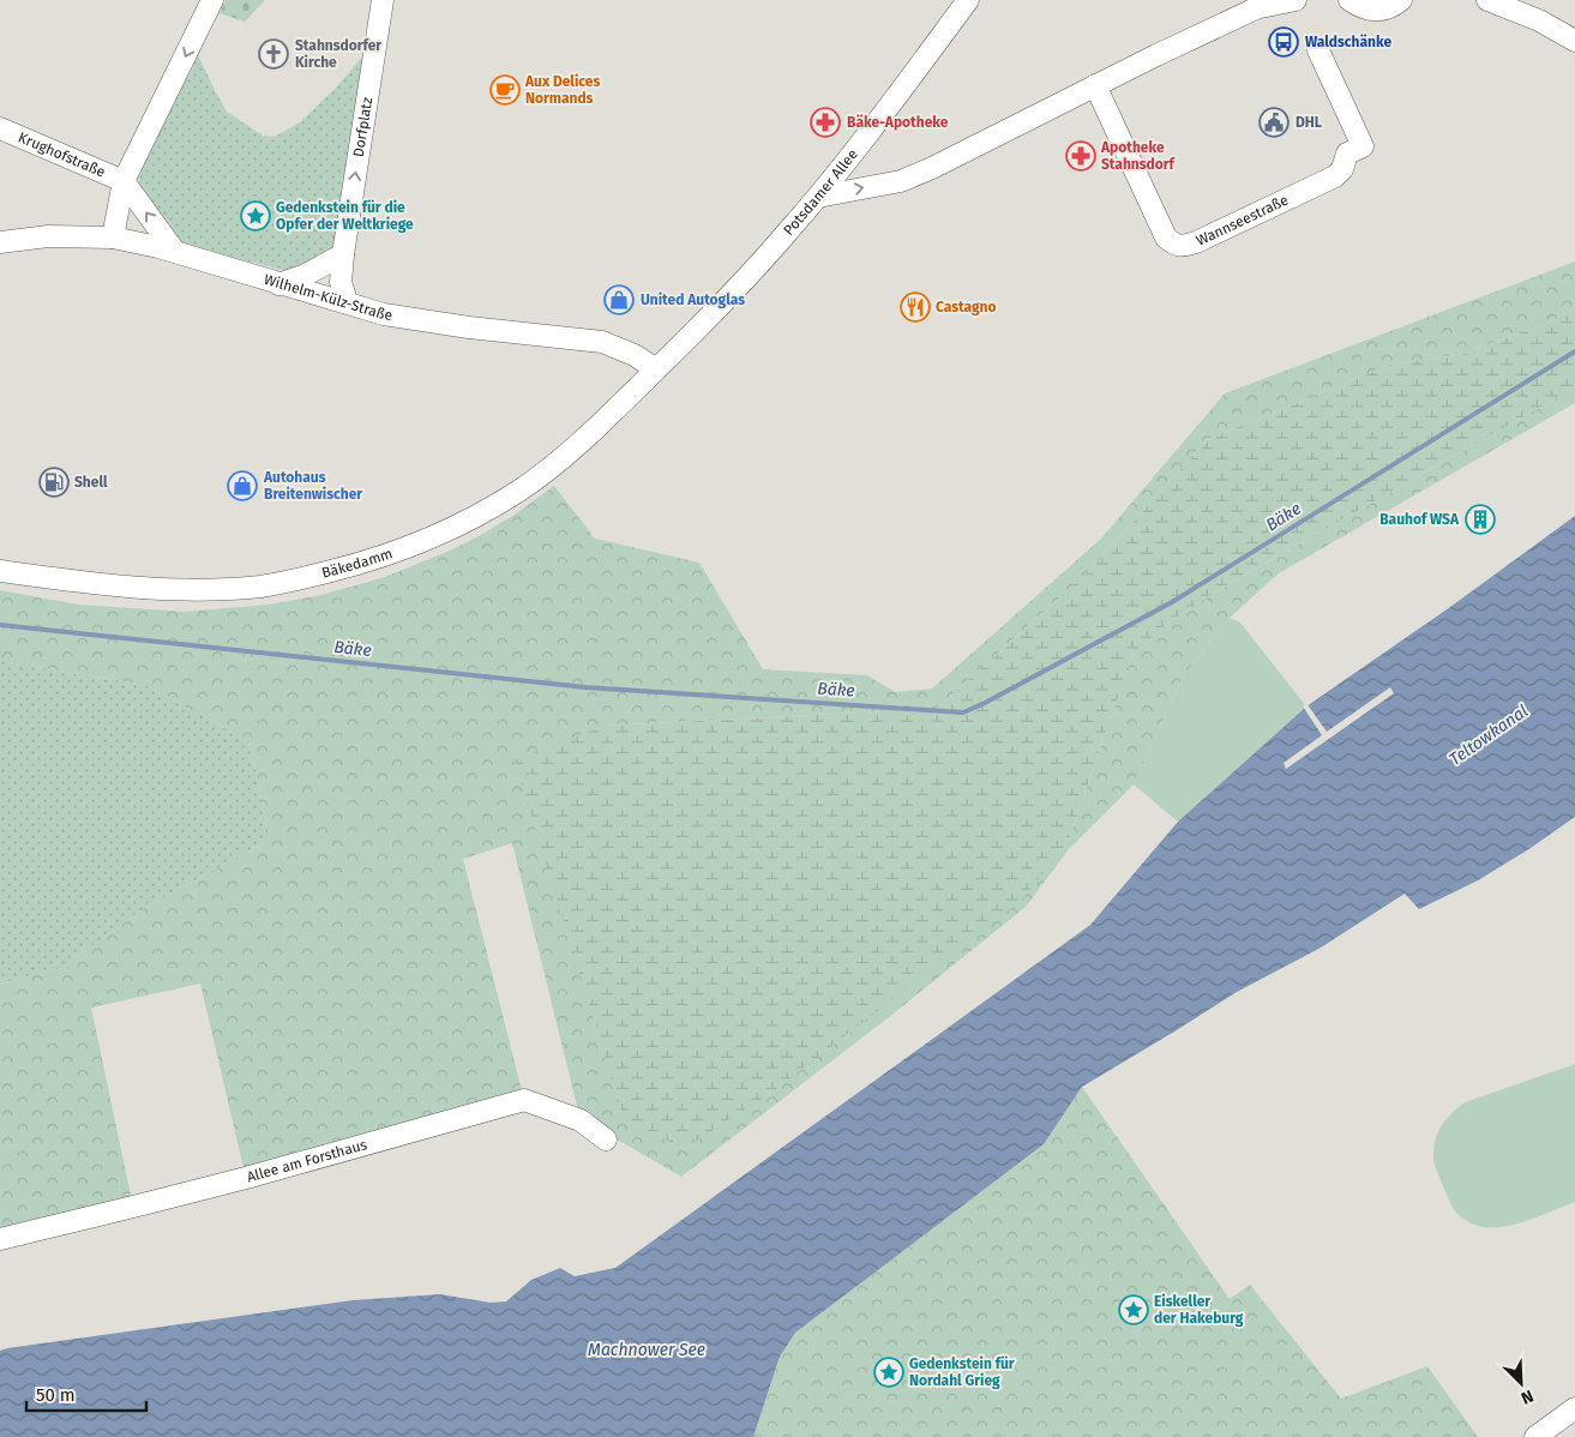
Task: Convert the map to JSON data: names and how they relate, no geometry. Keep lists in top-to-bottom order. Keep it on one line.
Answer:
{"streets":{"street":["Dorfplatz","Krughofstraße","Potsdamer Allee","Wannseestraße","Wilhelm-Külz-Straße","Bäkedamm","Allee am Forsthaus"]},"crossings":[["Dorfplatz","Wilhelm-Külz-Straße"],["Potsdamer Allee","Wilhelm-Külz-Straße"],["Potsdamer Allee","Bäkedamm"],["Wilhelm-Külz-Straße","Bäkedamm"]],"one_way":["Dorfplatz"],"water":["Bäke","Teltowkanal","Machnower See"],"places":{"bus stop":["Waldschänke"],"church":["Stahnsdorfer Kirche"],"cafe":["Aux Delices Normands"],"pharmacy":["Bäke-Apotheke","Apotheke Stahnsdorf"],"public building":["DHL"],"place":["Gedenkstein für die Opfer der Weltkriege","Eiskeller der Hakeburg","Gedenkstein für Nordahl Grieg"],"shop":["United Autoglas","Autohaus Breitenwischer"],"restaurant":["Castagno"],"fuel station":["Shell"],"building":["Bauhof WSA"]},"scale_bar":"50 m","north":"bottom right"}
